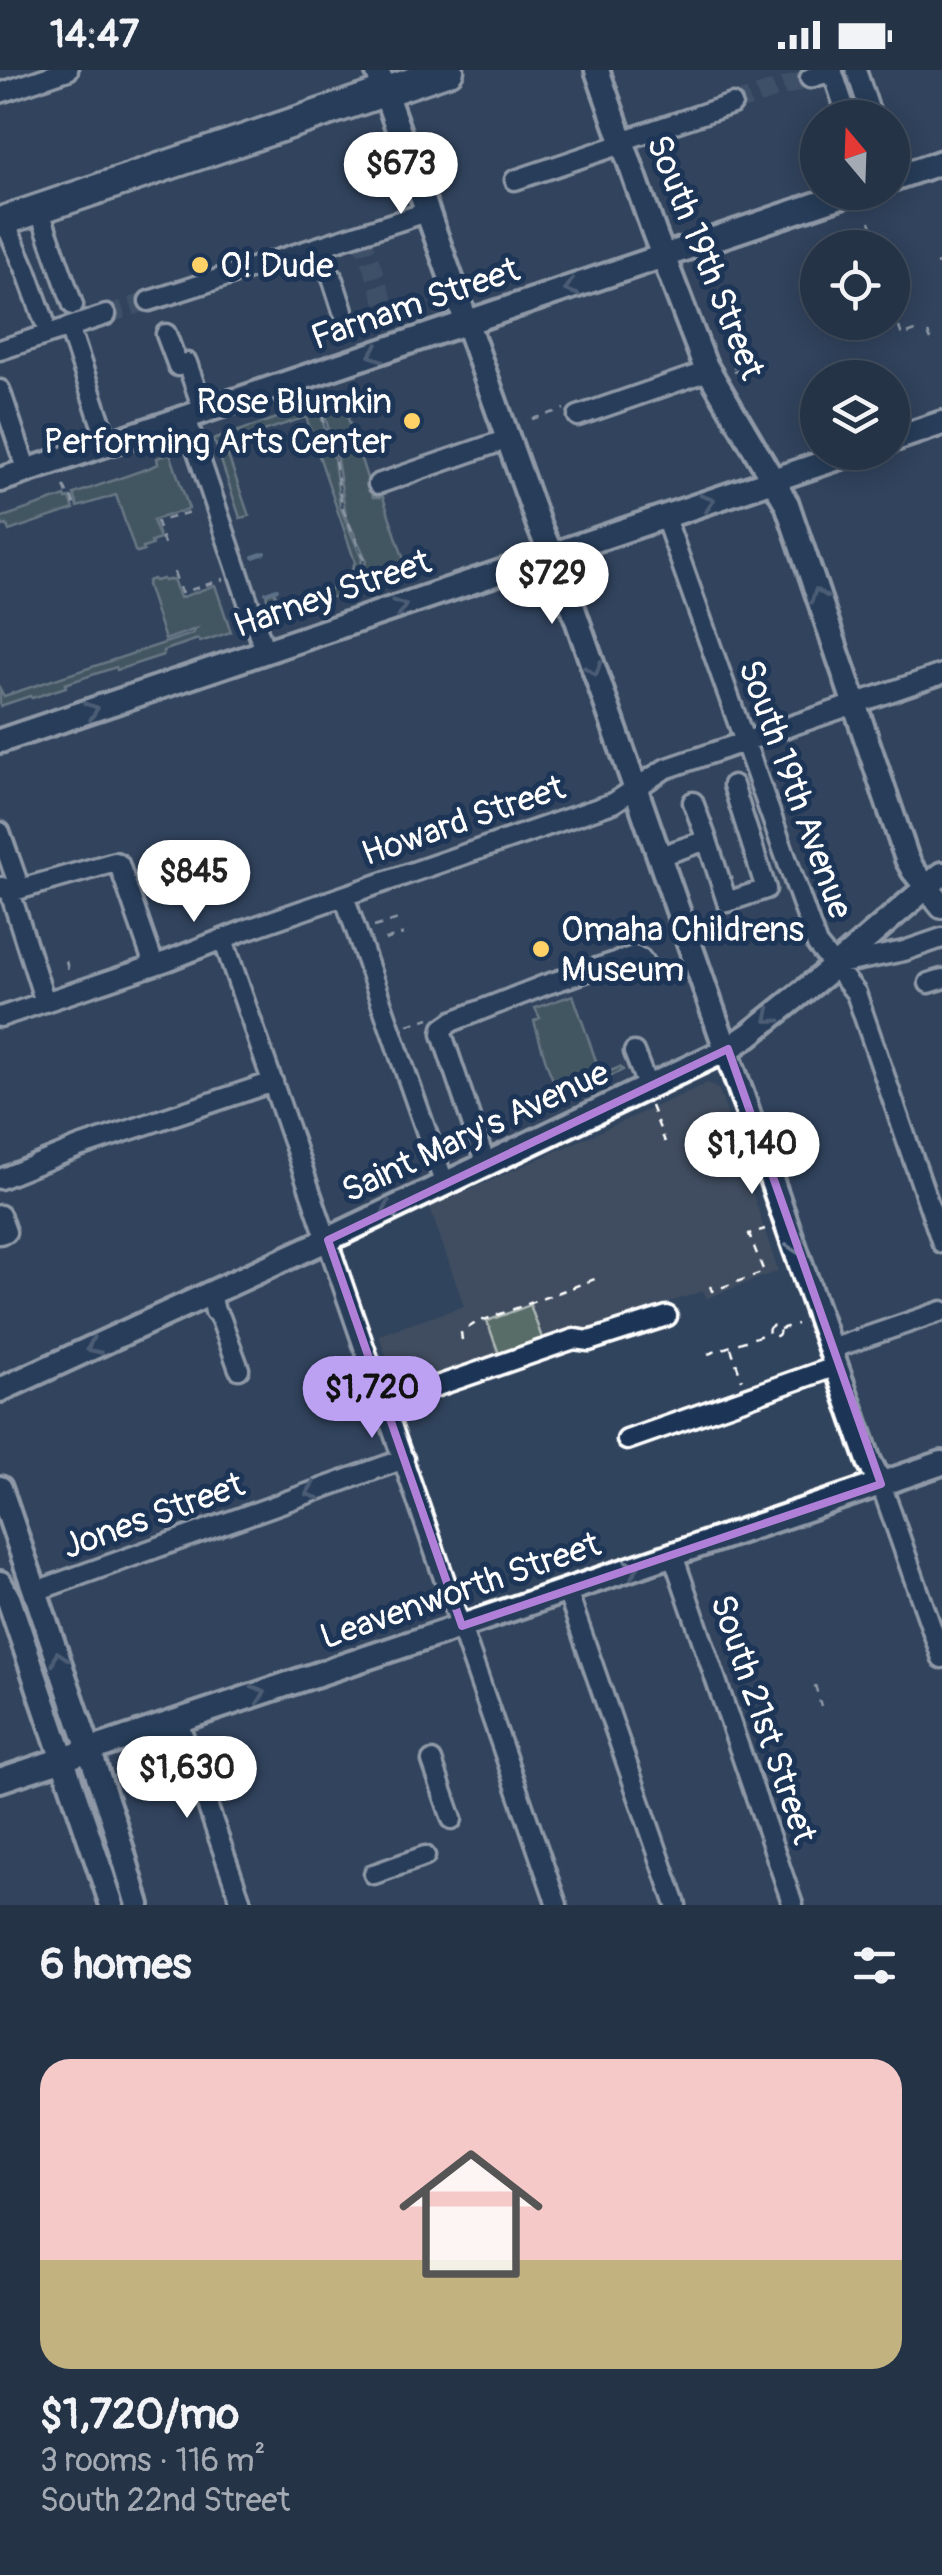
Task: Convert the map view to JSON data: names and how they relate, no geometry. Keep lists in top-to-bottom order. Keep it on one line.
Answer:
{"streets":{"main road":["South 19th Street","Farnam Street","Harney Street","Saint Mary's Avenue","Leavenworth Street"],"street":["South 19th Avenue","Howard Street","Jones Street","South 21st Street"]},"crossings":[["South 19th Street","Farnam Street"],["South 19th Street","Harney Street"],["South 19th Street","Howard Street"],["South 19th Street","Saint Mary's Avenue"],["Harney Street","South 19th Avenue"],["South 19th Avenue","Howard Street"],["South 19th Avenue","Saint Mary's Avenue"],["Leavenworth Street","South 21st Street"]],"one_way":["Farnam Street","Harney Street","Saint Mary's Avenue","Jones Street","Leavenworth Street"],"places":["O! Dude","Rose Blumkin Performing Arts Center","Omaha Childrens Museum"],"north":"top","page":{"status":"14:47","price":["$673","$729","$845","$1,140","$1,720","$1,630"],"heading":"6 homes","list":[{"name":"$1,720/mo","note":"3 rooms · 116 m² · South 22nd Street"}]}}
